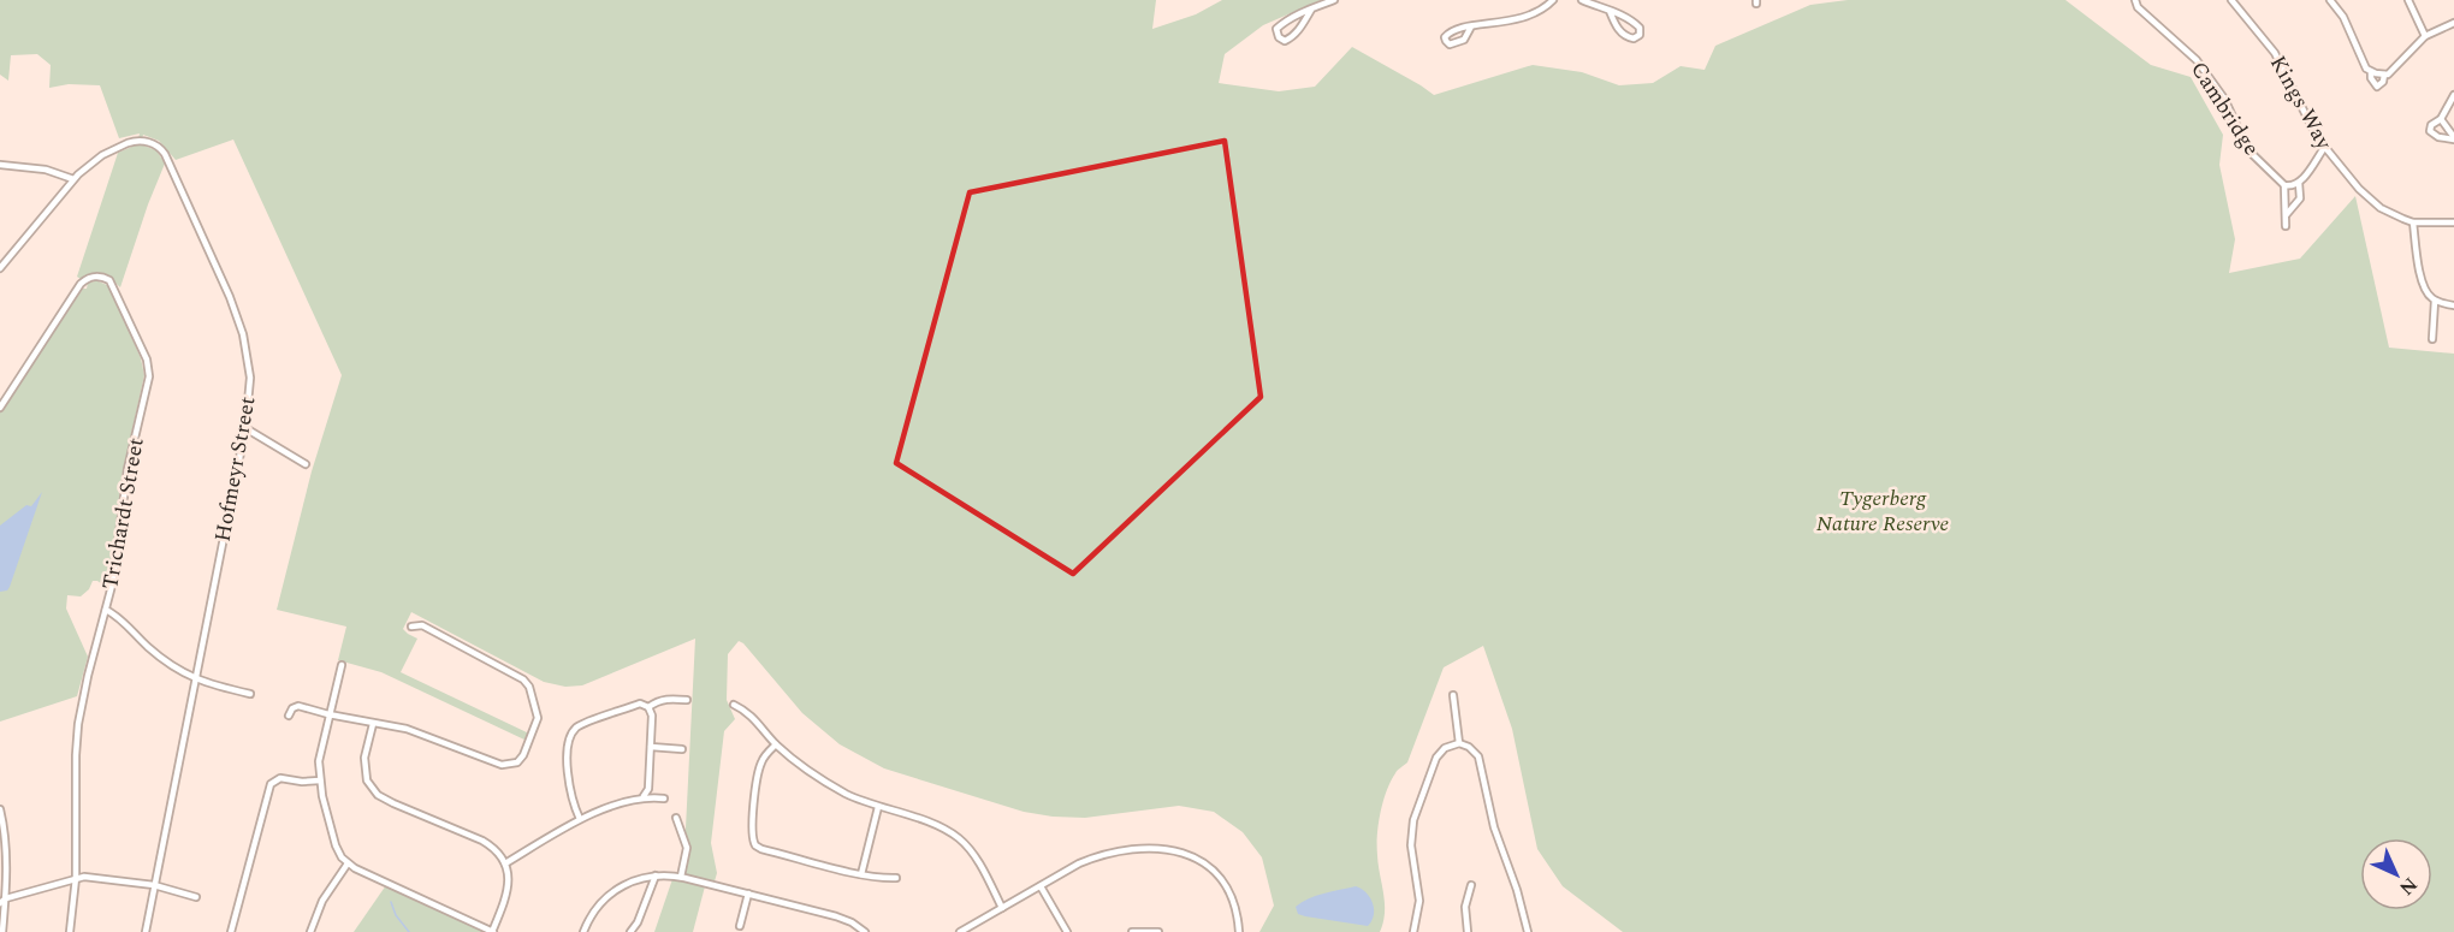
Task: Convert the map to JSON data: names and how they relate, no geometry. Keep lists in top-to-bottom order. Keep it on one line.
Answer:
{"streets":{"street":["Kings Way","Cambridge","Hofmeyr Street","Trichardt Street"]},"parks":["Tygerberg Nature Reserve"],"north":"bottom right"}
